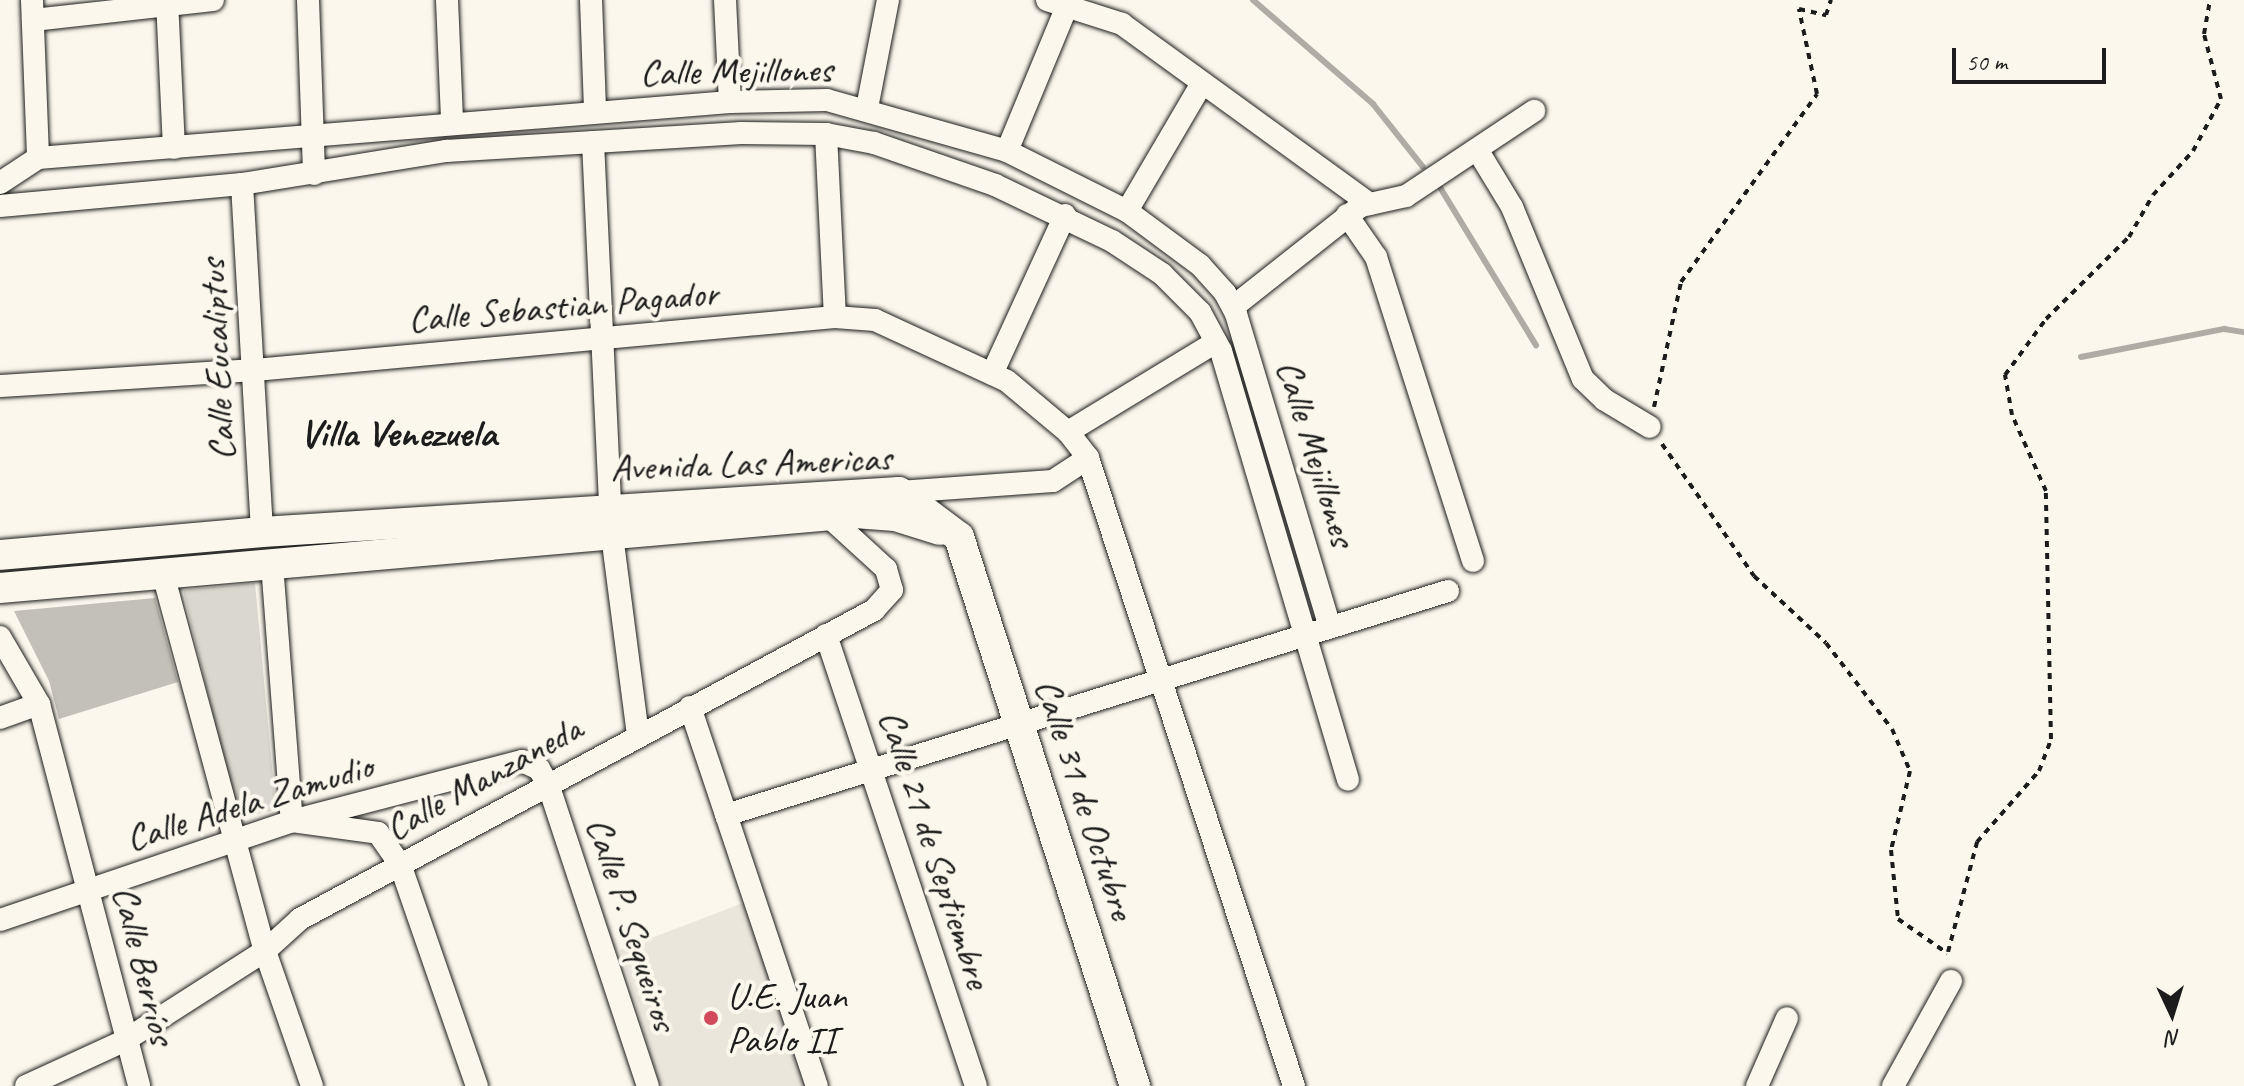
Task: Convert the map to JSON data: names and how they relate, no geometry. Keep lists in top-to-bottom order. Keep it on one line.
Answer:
{"streets":{"main road":["Avenida Las Americas","Calle 31 de Octubre"],"street":["Calle Mejillones","Calle Sebastian Pagador","Calle Eucaliptus","Calle Manzaneda","Calle Adela Zamudio","Calle 21 de Septiembre","Calle P. Sequeiros","Calle Berríos"]},"crossings":[["Calle Mejillones","Calle Eucaliptus"],["Calle Sebastian Pagador","Calle Eucaliptus"],["Calle Eucaliptus","Avenida Las Americas"],["Avenida Las Americas","Calle Manzaneda"],["Avenida Las Americas","Calle 31 de Octubre"],["Calle Manzaneda","Calle Adela Zamudio"],["Calle Manzaneda","Calle 21 de Septiembre"],["Calle Manzaneda","Calle P. Sequeiros"],["Calle Manzaneda","Calle Berríos"],["Calle Adela Zamudio","Calle P. Sequeiros"],["Calle Adela Zamudio","Calle Berríos"]],"districts":["Villa Venezuela"],"places":["U.E. Juan Pablo II"],"scale_bar":"50 m","north":"bottom"}
